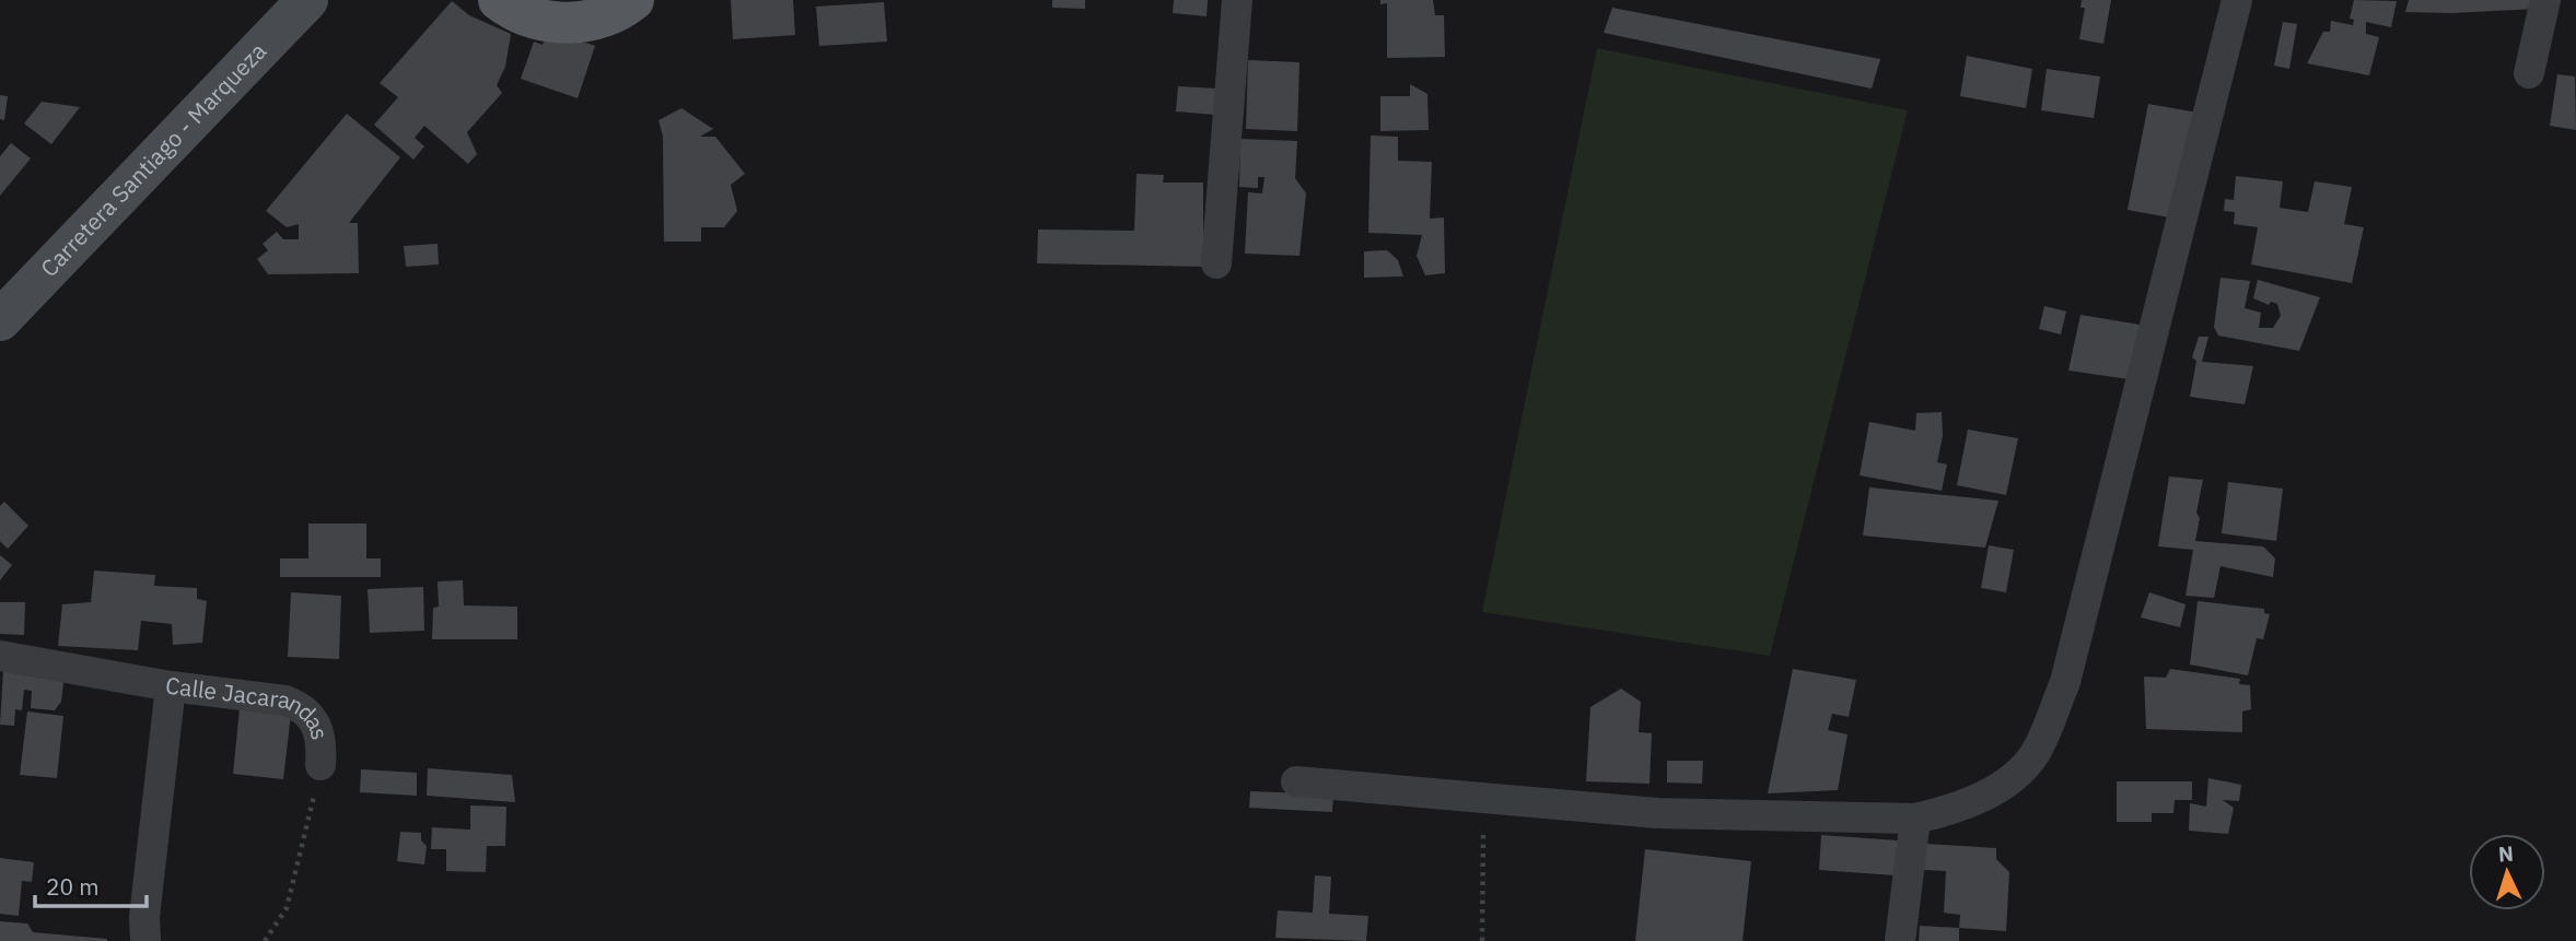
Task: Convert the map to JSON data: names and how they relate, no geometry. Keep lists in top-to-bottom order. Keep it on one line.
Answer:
{"streets":{"main road":["Carretera Santiago - Marqueza"],"street":["Calle Jacarandas"]},"scale_bar":"20 m","north":"top"}
